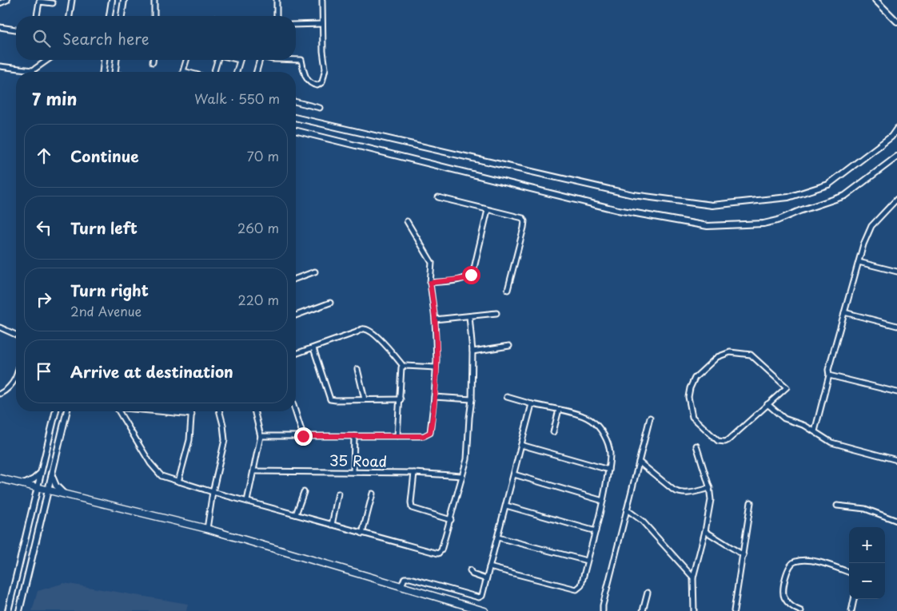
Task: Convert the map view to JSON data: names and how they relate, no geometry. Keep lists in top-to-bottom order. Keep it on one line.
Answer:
{"streets":{"street":["35 Road"]},"page":{"search":"Search here","heading":["7 min","Walk · 550 m"],"list":[["Continue","70 m"],["Turn left","260 m"],["Turn right","2nd Avenue","220 m"],"Arrive at destination"],"map_buttons":["+","−"]}}
